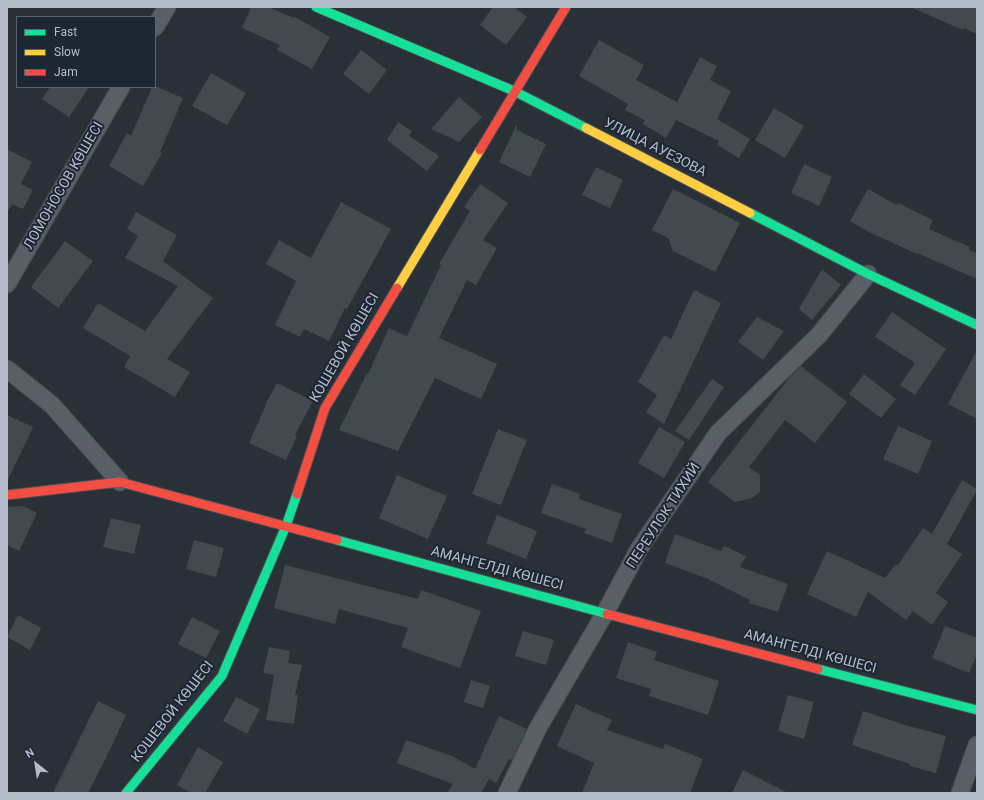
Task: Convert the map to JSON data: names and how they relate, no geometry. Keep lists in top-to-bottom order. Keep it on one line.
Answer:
{"streets":{"street":["УЛИЦА АУЕЗОВА","ЛОМОНОСОВ КӨШЕСІ","КОШЕВОЙ КӨШЕСІ","ПЕРЕУЛОК ТИХИЙ","АМАНГЕЛДІ КӨШЕСІ"]},"crossings":[["УЛИЦА АУЕЗОВА","КОШЕВОЙ КӨШЕСІ"],["УЛИЦА АУЕЗОВА","ПЕРЕУЛОК ТИХИЙ"],["КОШЕВОЙ КӨШЕСІ","АМАНГЕЛДІ КӨШЕСІ"],["ПЕРЕУЛОК ТИХИЙ","АМАНГЕЛДІ КӨШЕСІ"]],"legend":["Fast","Slow","Jam"],"north":"top left"}
